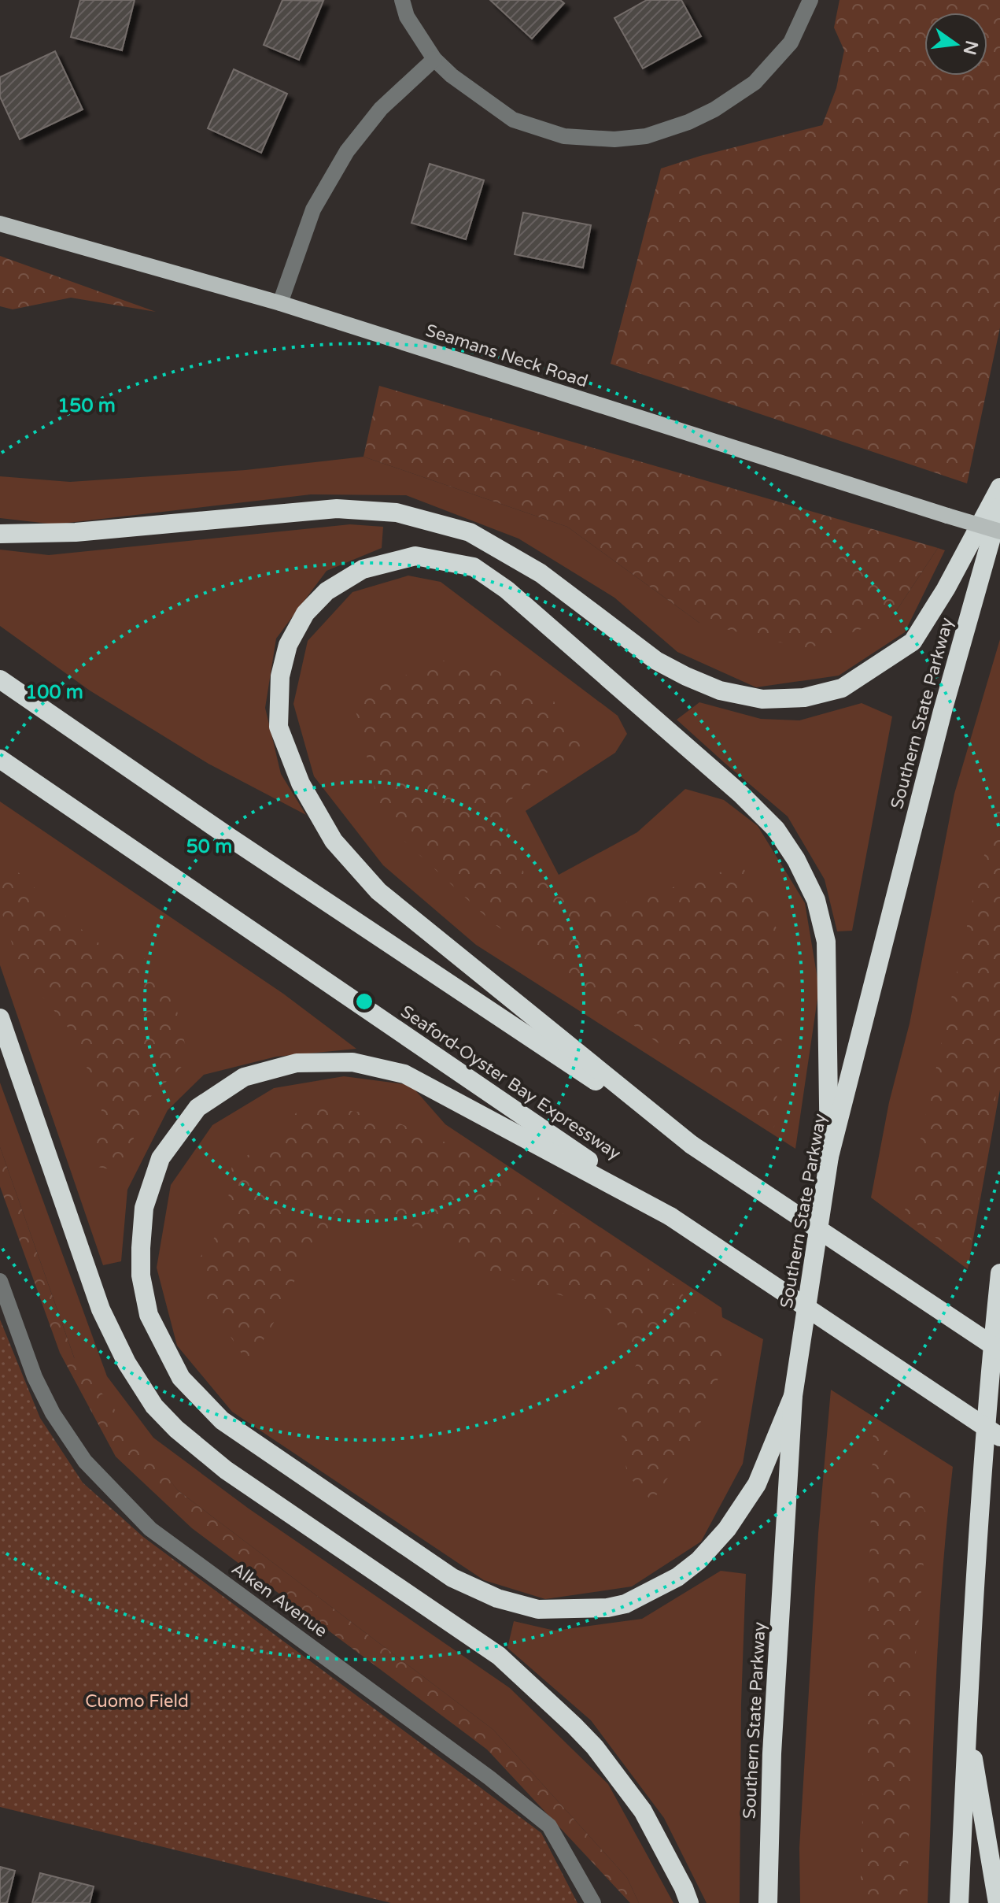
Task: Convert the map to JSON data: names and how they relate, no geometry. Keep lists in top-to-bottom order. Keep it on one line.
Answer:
{"streets":{"highway":["Southern State Parkway","Seaford-Oyster Bay Expressway"],"main road":["Seamans Neck Road"],"street":["Alken Avenue"]},"parks":["Cuomo Field"],"north":"right","rings":["150 m","100 m","50 m"]}
